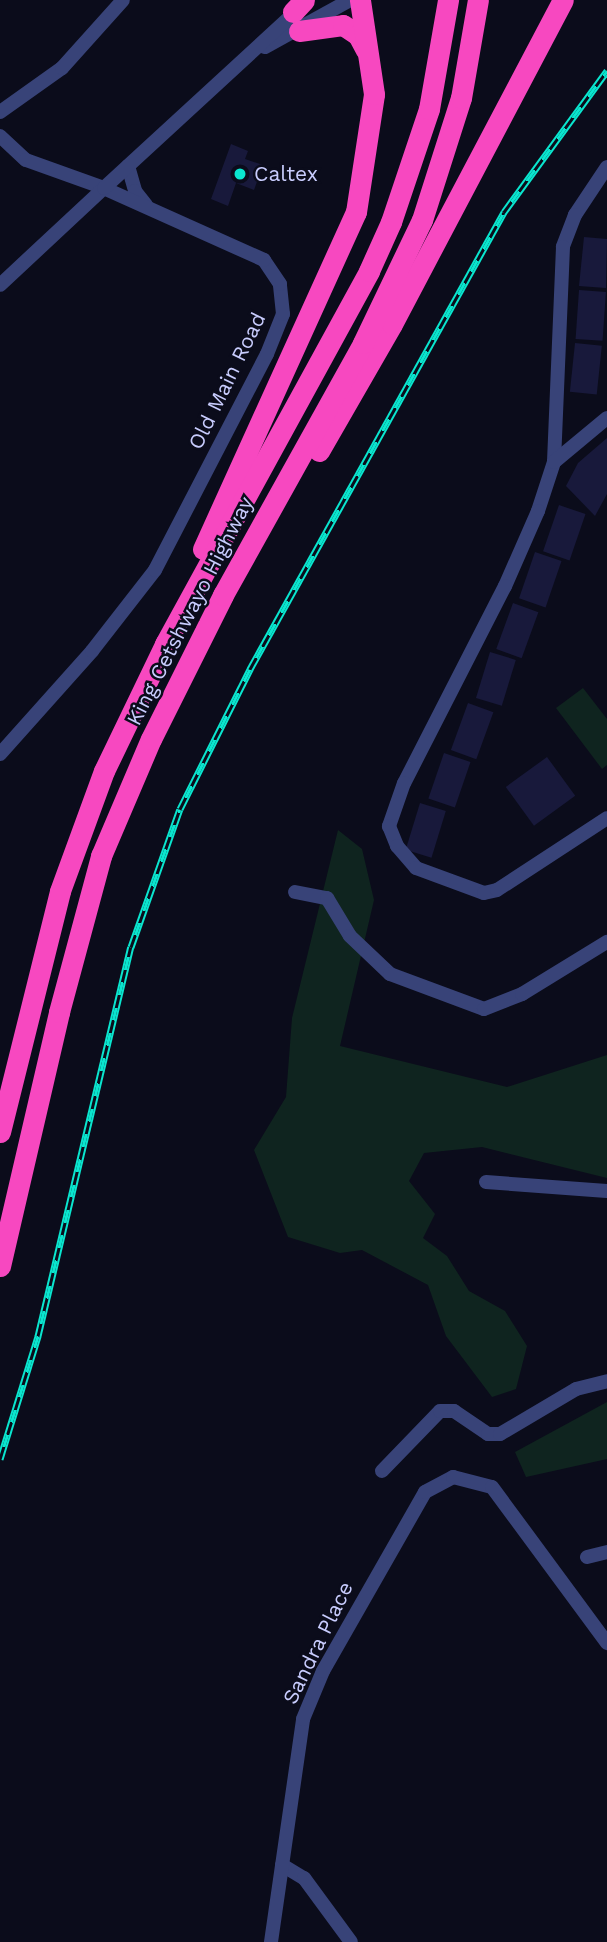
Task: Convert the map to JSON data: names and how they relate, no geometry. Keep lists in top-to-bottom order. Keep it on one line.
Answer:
{"streets":{"highway":["King Cetshwayo Highway"],"street":["Old Main Road","Sandra Place"]},"places":["Caltex"]}
